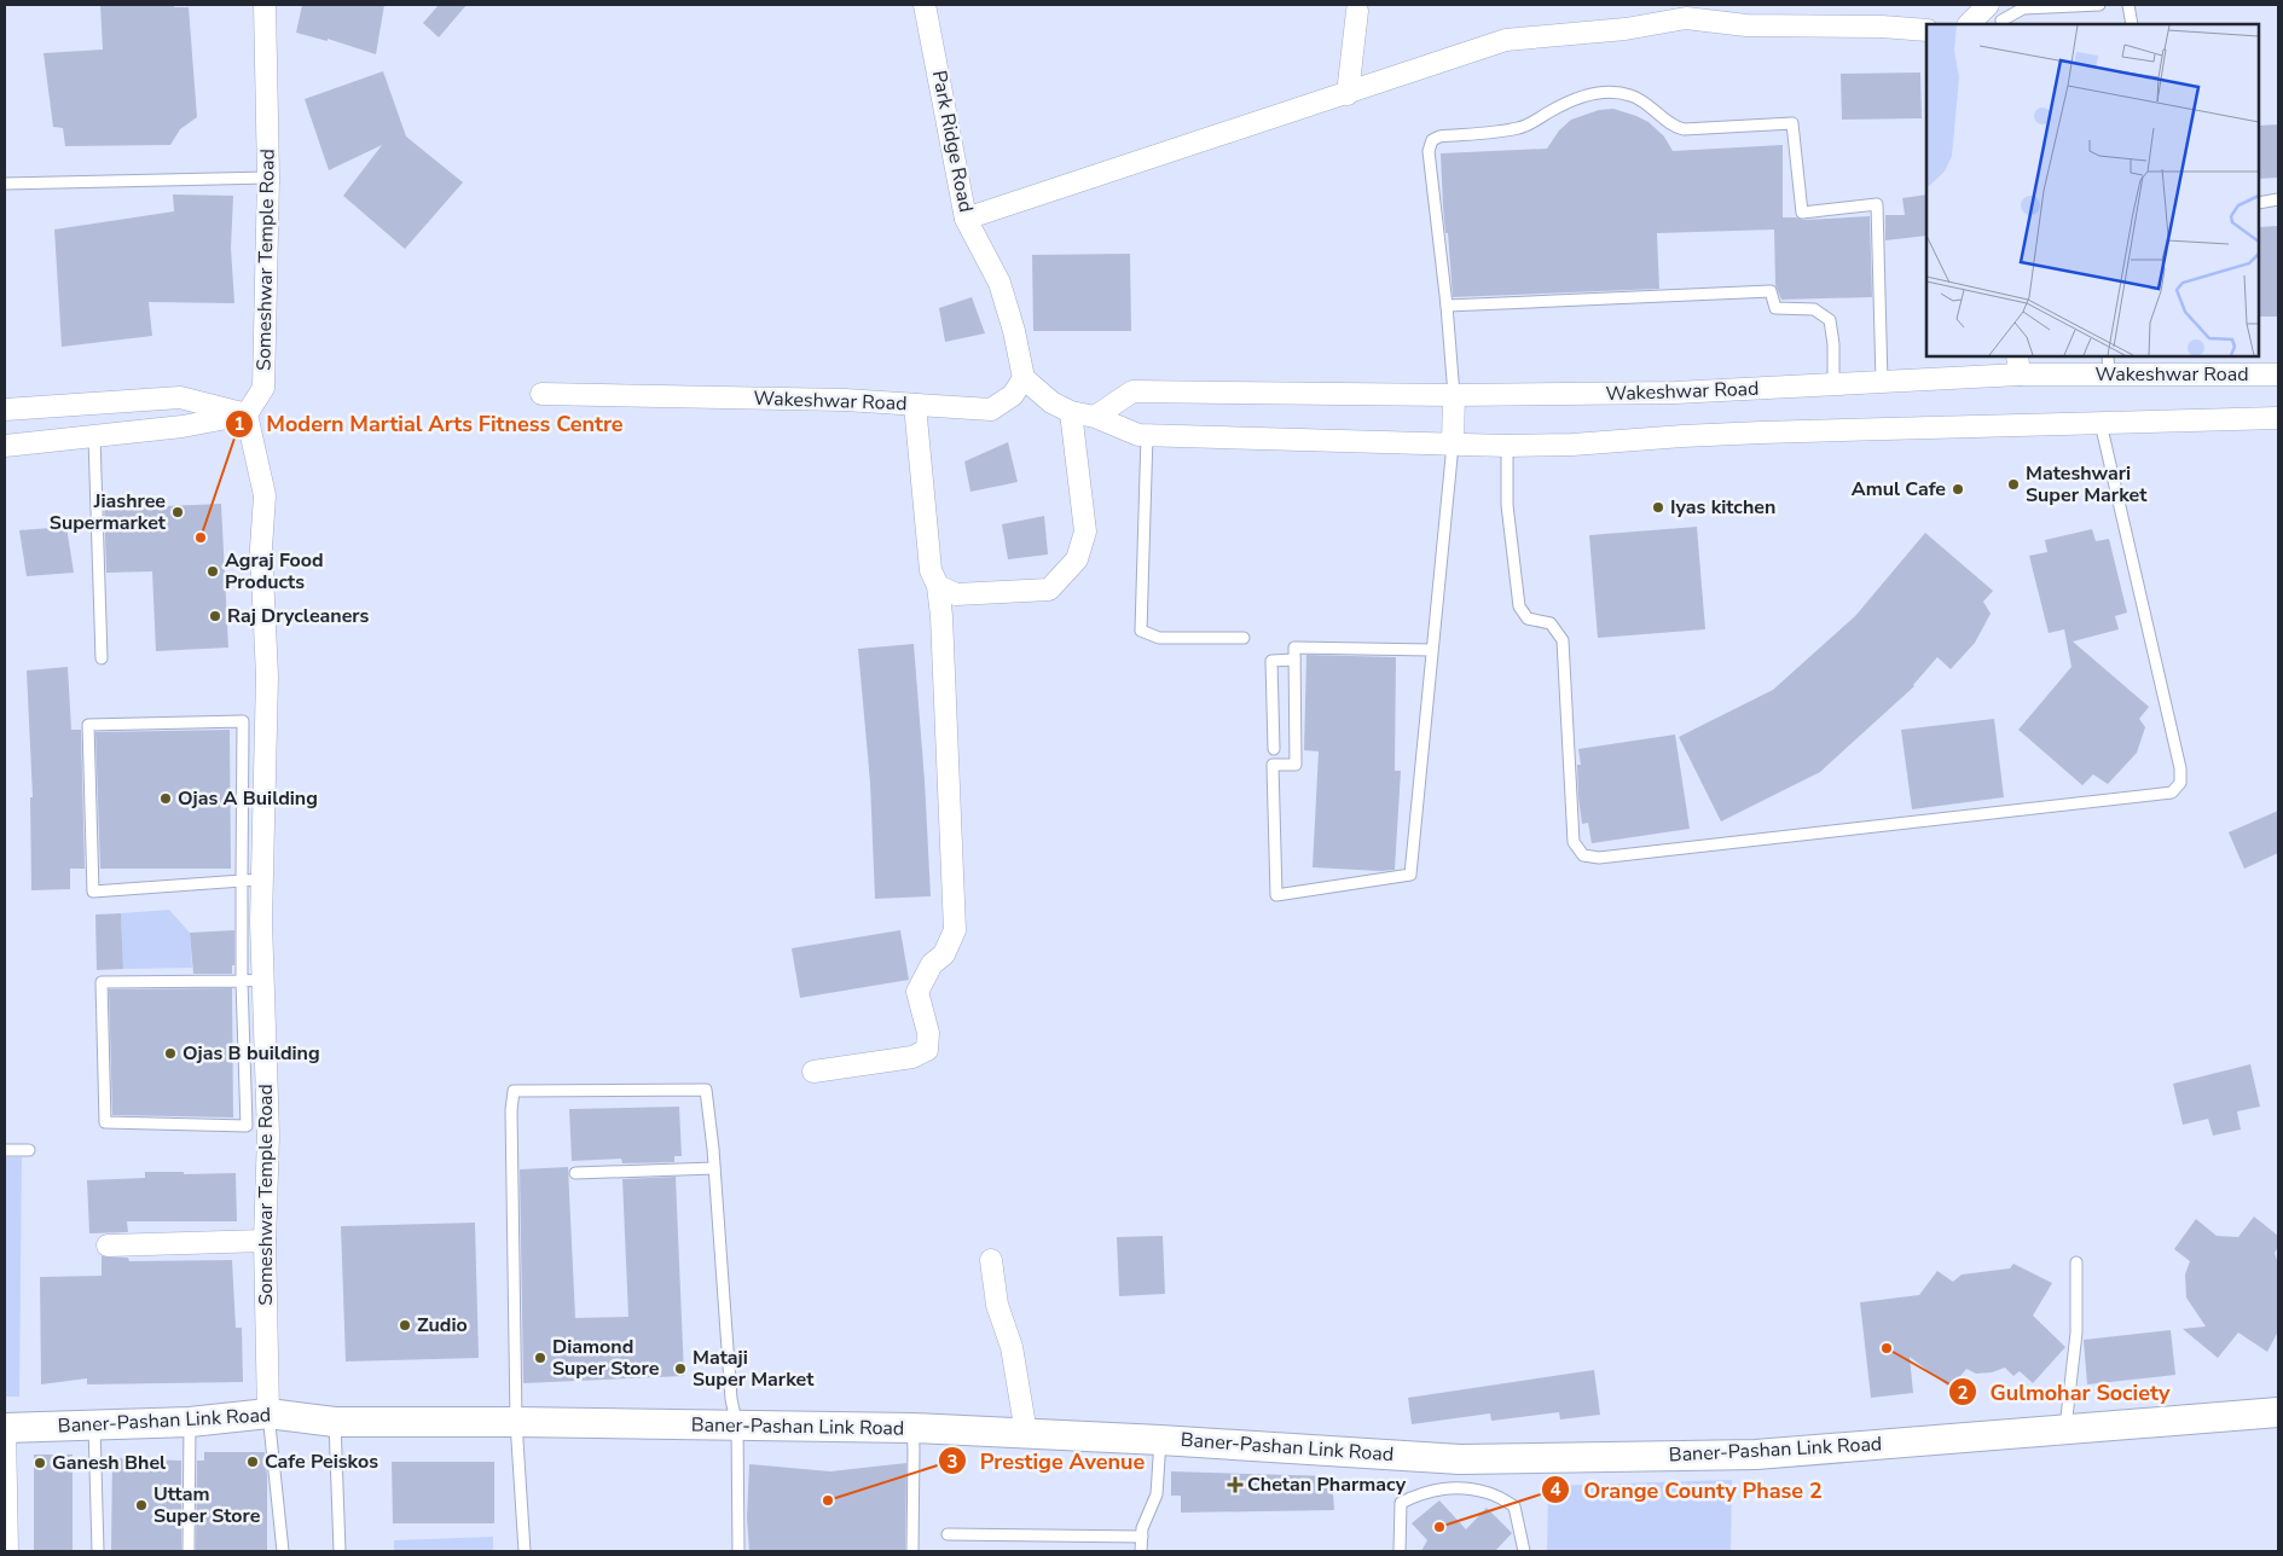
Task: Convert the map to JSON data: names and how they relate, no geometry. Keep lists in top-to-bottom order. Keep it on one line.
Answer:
{"streets":{"street":["Park Ridge Road","Someshwar Temple Road","Wakeshwar Road","Baner-Pashan Link Road"]},"crossings":[["Park Ridge Road","Wakeshwar Road"],["Someshwar Temple Road","Baner-Pashan Link Road"]],"places":{"other":["Mateshwari Super Market","Amul Cafe","Iyas kitchen","Jiashree Supermarket","Modern Martial Arts Fitness Centre","Agraj Food Products","Raj Drycleaners","Ojas A Building","Ojas B building","Zudio","Gulmohar Society","Diamond Super Store","Mataji Super Market","Cafe Peiskos","Ganesh Bhel","Prestige Avenue","Uttam Super Store","Orange County Phase 2"],"health":["Chetan Pharmacy"]}}
